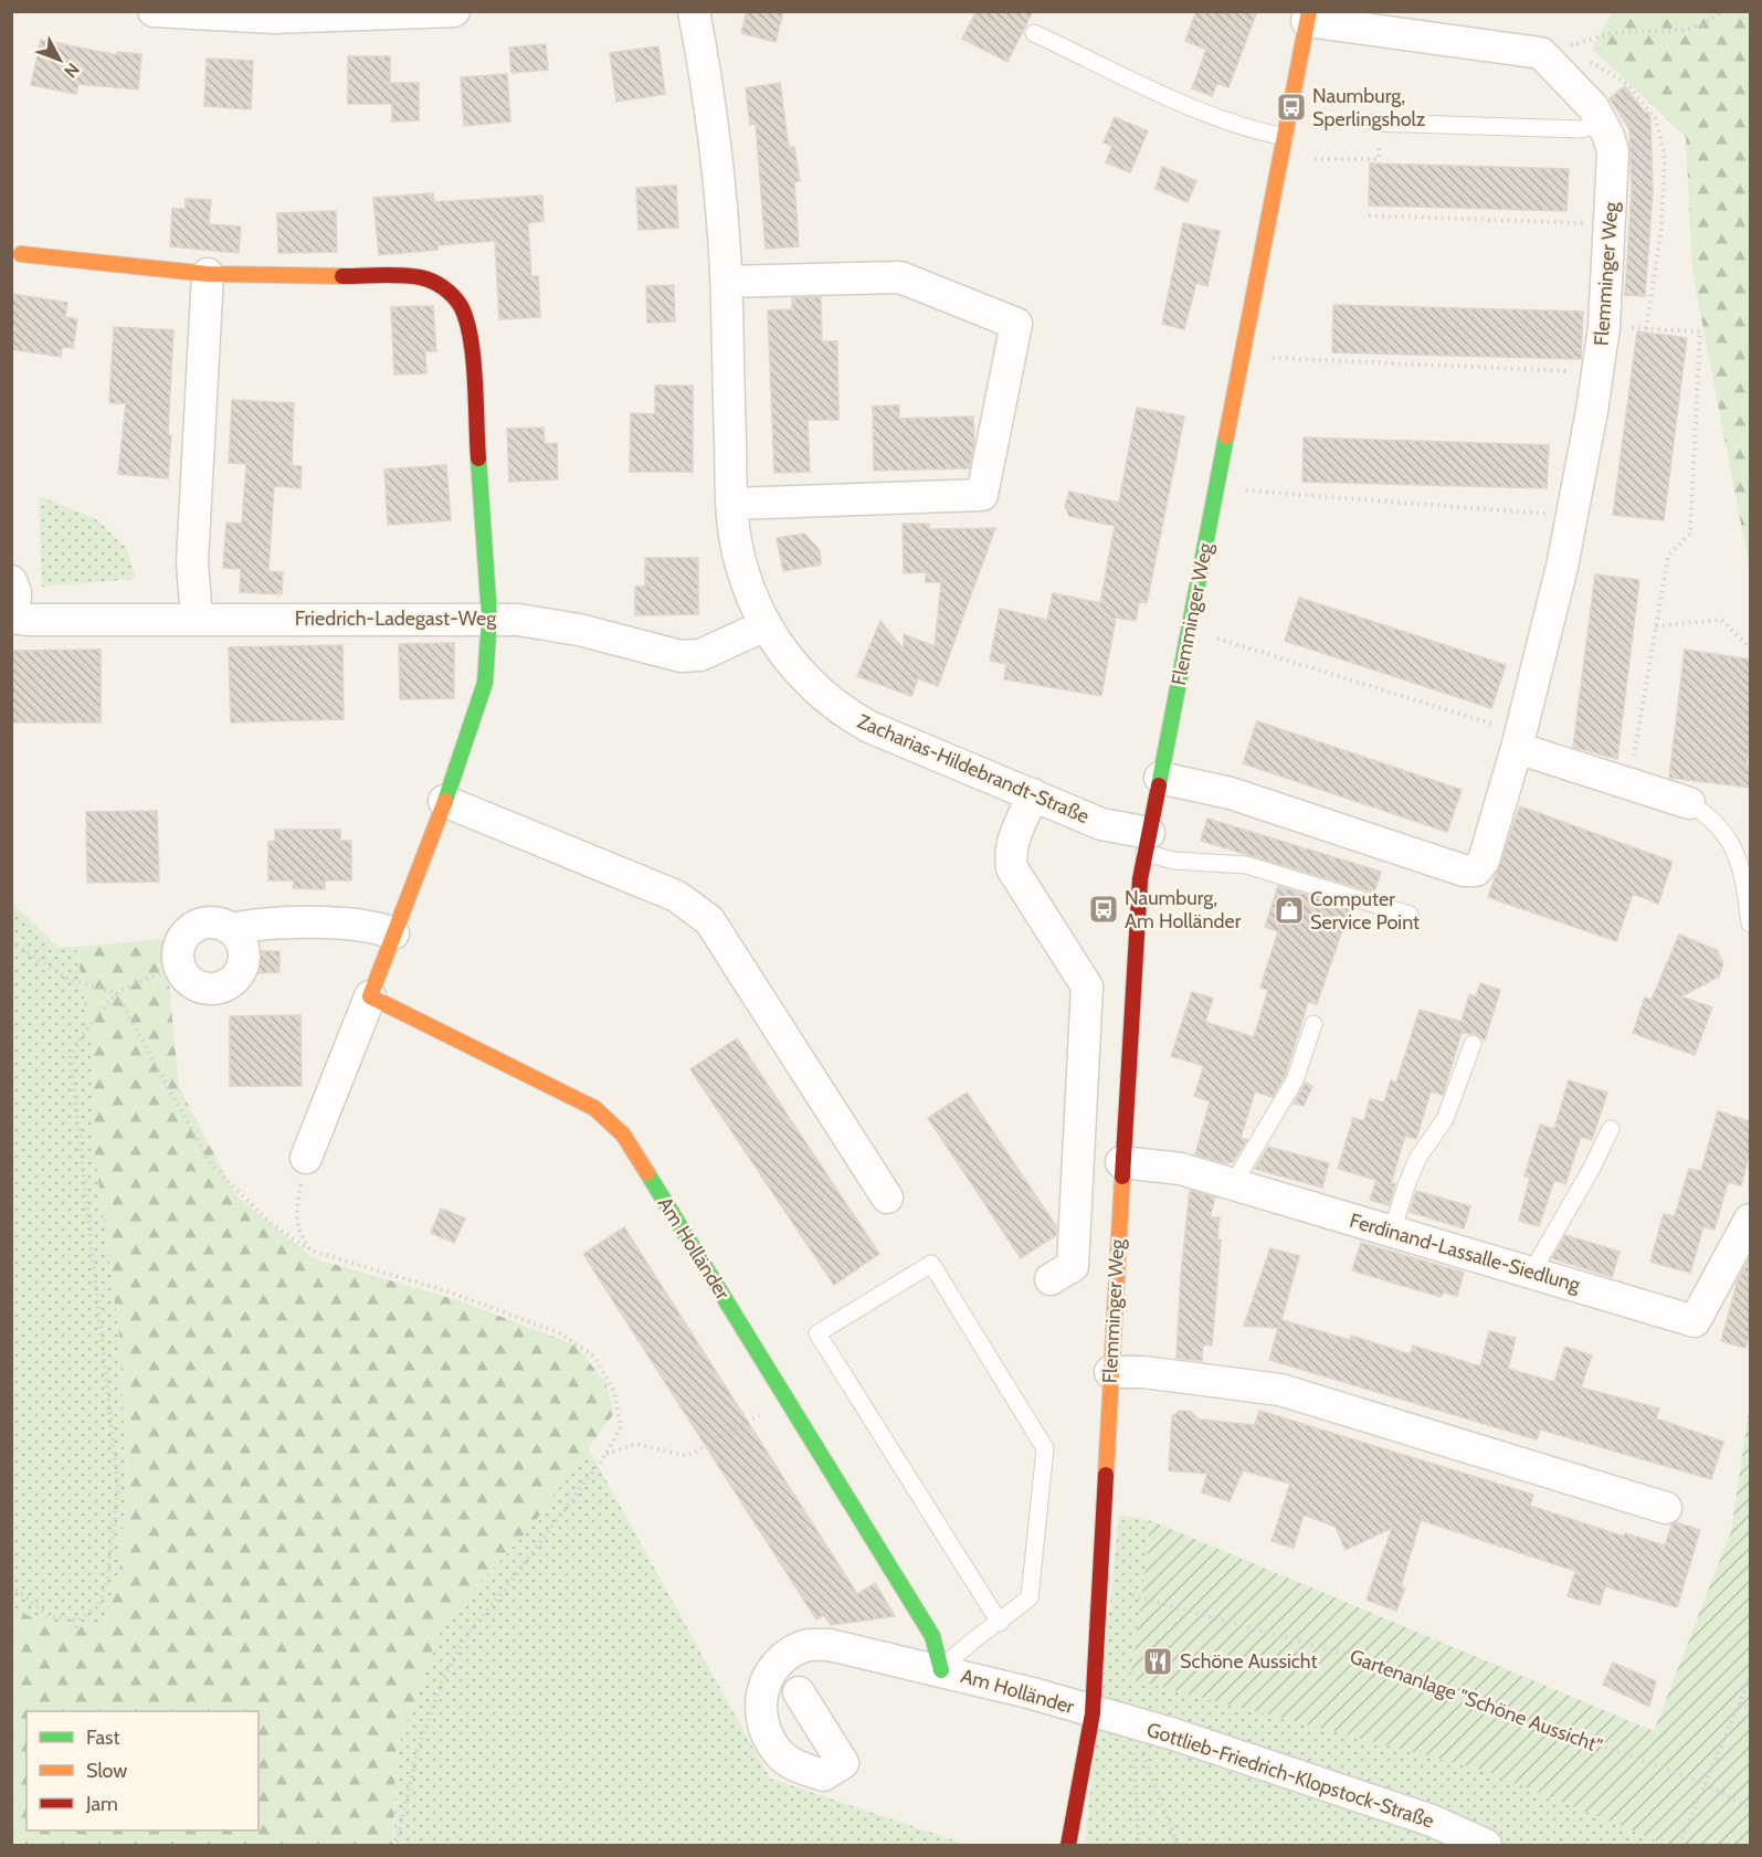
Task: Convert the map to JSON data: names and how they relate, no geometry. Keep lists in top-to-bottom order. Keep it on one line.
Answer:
{"streets":{"street":["Flemminger Weg","Friedrich-Ladegast-Weg","Zacharias-Hildebrandt-Straße","Am Holländer","Ferdinand-Lassalle-Siedlung","Gottlieb-Friedrich-Klopstock-Straße"],"path":["Gartenanlage \"Schöne Aussicht\""]},"crossings":[["Flemminger Weg","Zacharias-Hildebrandt-Straße"],["Flemminger Weg","Am Holländer"],["Flemminger Weg","Ferdinand-Lassalle-Siedlung"],["Flemminger Weg","Gottlieb-Friedrich-Klopstock-Straße"],["Friedrich-Ladegast-Weg","Zacharias-Hildebrandt-Straße"],["Am Holländer","Gottlieb-Friedrich-Klopstock-Straße"]],"places":{"bus stop":["Naumburg, Sperlingsholz","Naumburg, Am Holländer"],"shop":["Computer Service Point"],"restaurant":["Schöne Aussicht"]},"legend":["Fast","Slow","Jam"],"north":"bottom right"}
